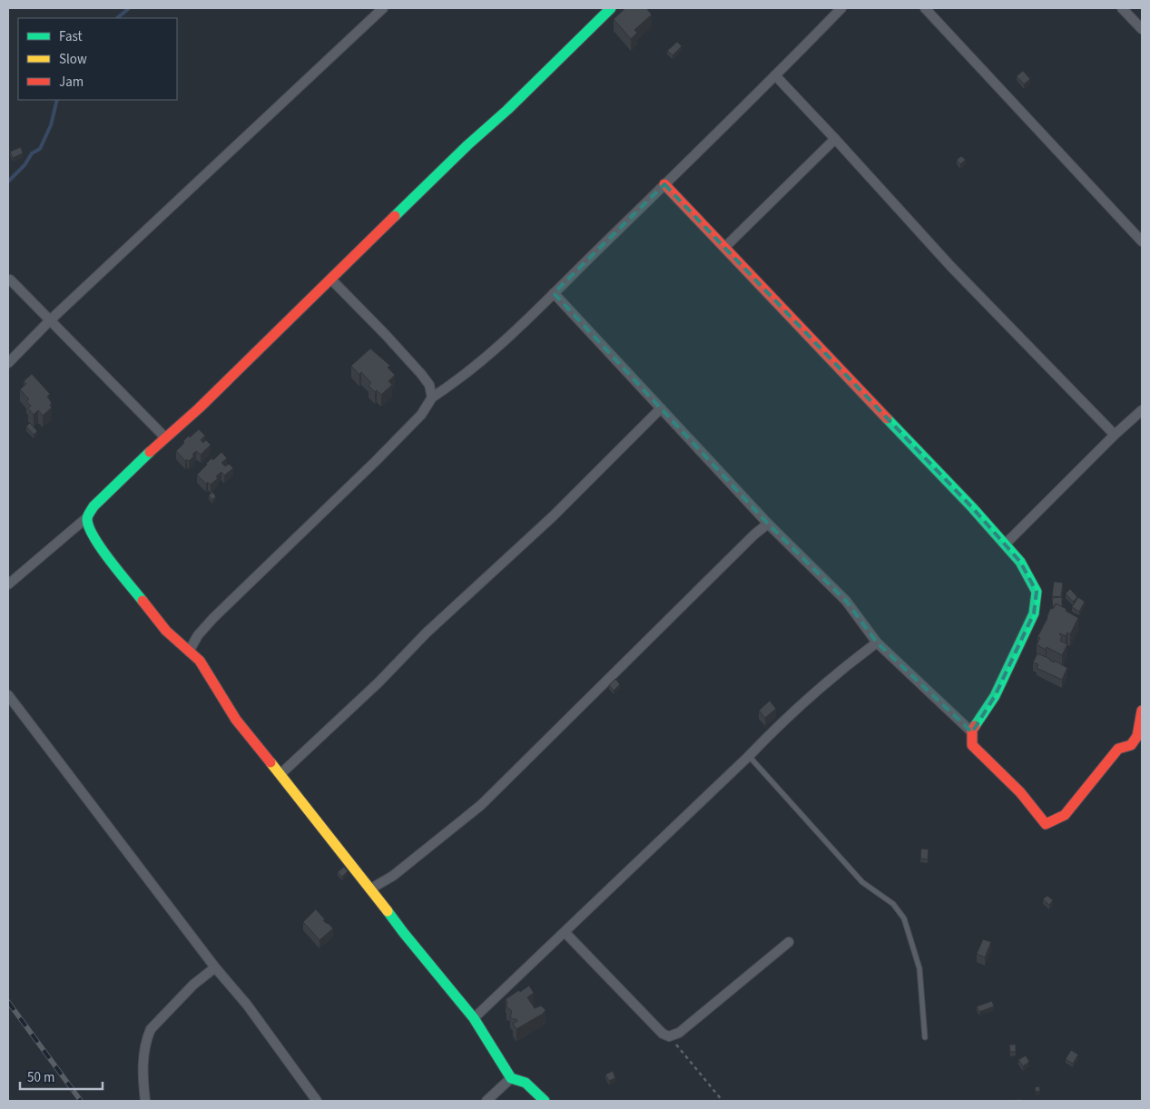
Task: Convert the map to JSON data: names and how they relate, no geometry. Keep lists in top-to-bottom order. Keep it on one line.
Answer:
{"legend":["Fast","Slow","Jam"],"scale_bar":"50 m"}
